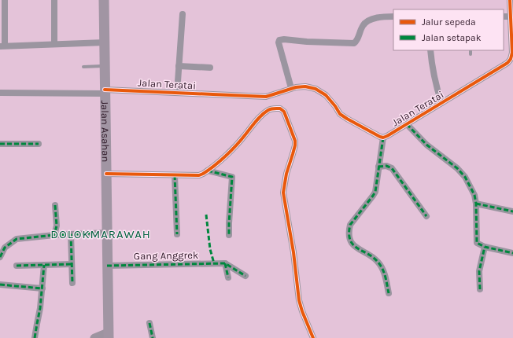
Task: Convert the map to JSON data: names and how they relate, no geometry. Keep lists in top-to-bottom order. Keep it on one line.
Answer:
{"streets":{"main road":["Jalan Asahan"],"street":["Jalan Teratai","Gang Anggrek"]},"crossings":[["Jalan Teratai","Jalan Asahan"],["Jalan Asahan","Gang Anggrek"]],"districts":["DOLOKMARAWAH"],"legend":["Jalur sepeda","Jalan setapak"]}
